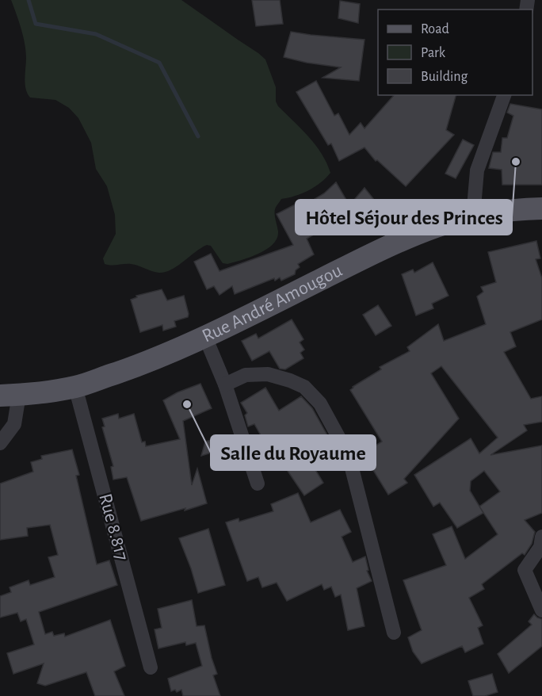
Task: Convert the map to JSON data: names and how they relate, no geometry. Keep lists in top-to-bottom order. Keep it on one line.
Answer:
{"streets":{"main road":["Rue André Amougou"],"street":["Rue 8.817"]},"crossings":[["Rue André Amougou","Rue 8.817"]],"places":["Hôtel Séjour des Princes","Salle du Royaume"],"legend":["Road","Park","Building"]}
